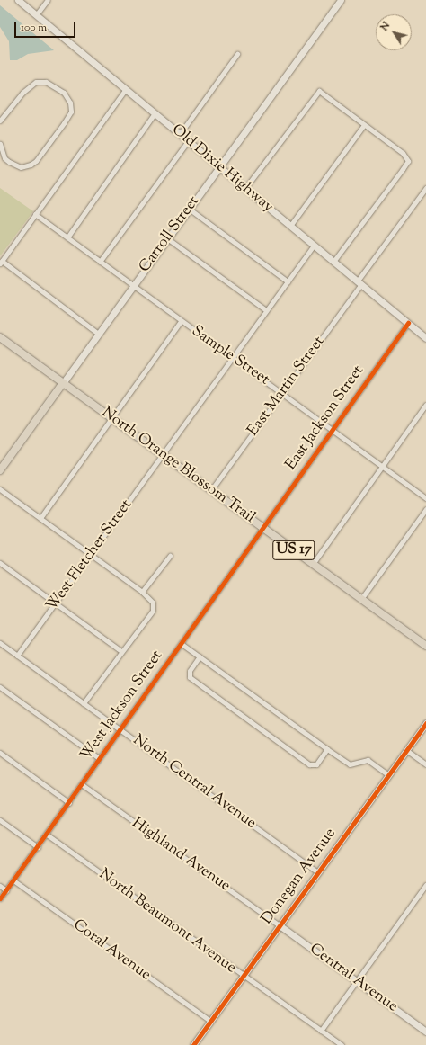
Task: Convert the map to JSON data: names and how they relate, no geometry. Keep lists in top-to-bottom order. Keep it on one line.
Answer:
{"streets":{"main road":["Carroll Street","North Orange Blossom Trail","US 17"],"street":["Old Dixie Highway","Sample Street","East Martin Street","East Jackson Street","West Fletcher Street","West Jackson Street","North Central Avenue","Highland Avenue","Donegan Avenue","North Beaumont Avenue","Coral Avenue","Central Avenue"]},"crossings":[["Old Dixie Highway","Carroll Street"],["Old Dixie Highway","East Martin Street"],["Old Dixie Highway","East Jackson Street"],["Old Dixie Highway","West Fletcher Street"],["Carroll Street","Sample Street"],["Carroll Street","North Orange Blossom Trail"],["Sample Street","East Martin Street"],["Sample Street","East Jackson Street"],["Sample Street","West Fletcher Street"],["East Martin Street","North Orange Blossom Trail"],["East Jackson Street","North Orange Blossom Trail"],["East Jackson Street","West Jackson Street"],["North Orange Blossom Trail","West Fletcher Street"],["North Orange Blossom Trail","West Jackson Street"],["West Fletcher Street","North Central Avenue"],["West Jackson Street","North Central Avenue"],["West Jackson Street","Highland Avenue"],["West Jackson Street","North Beaumont Avenue"],["West Jackson Street","Coral Avenue"],["North Central Avenue","Donegan Avenue"],["Highland Avenue","Donegan Avenue"],["Highland Avenue","Central Avenue"],["Donegan Avenue","North Beaumont Avenue"],["Donegan Avenue","Coral Avenue"],["Donegan Avenue","Central Avenue"]],"scale_bar":"100 m","north":"top left"}
